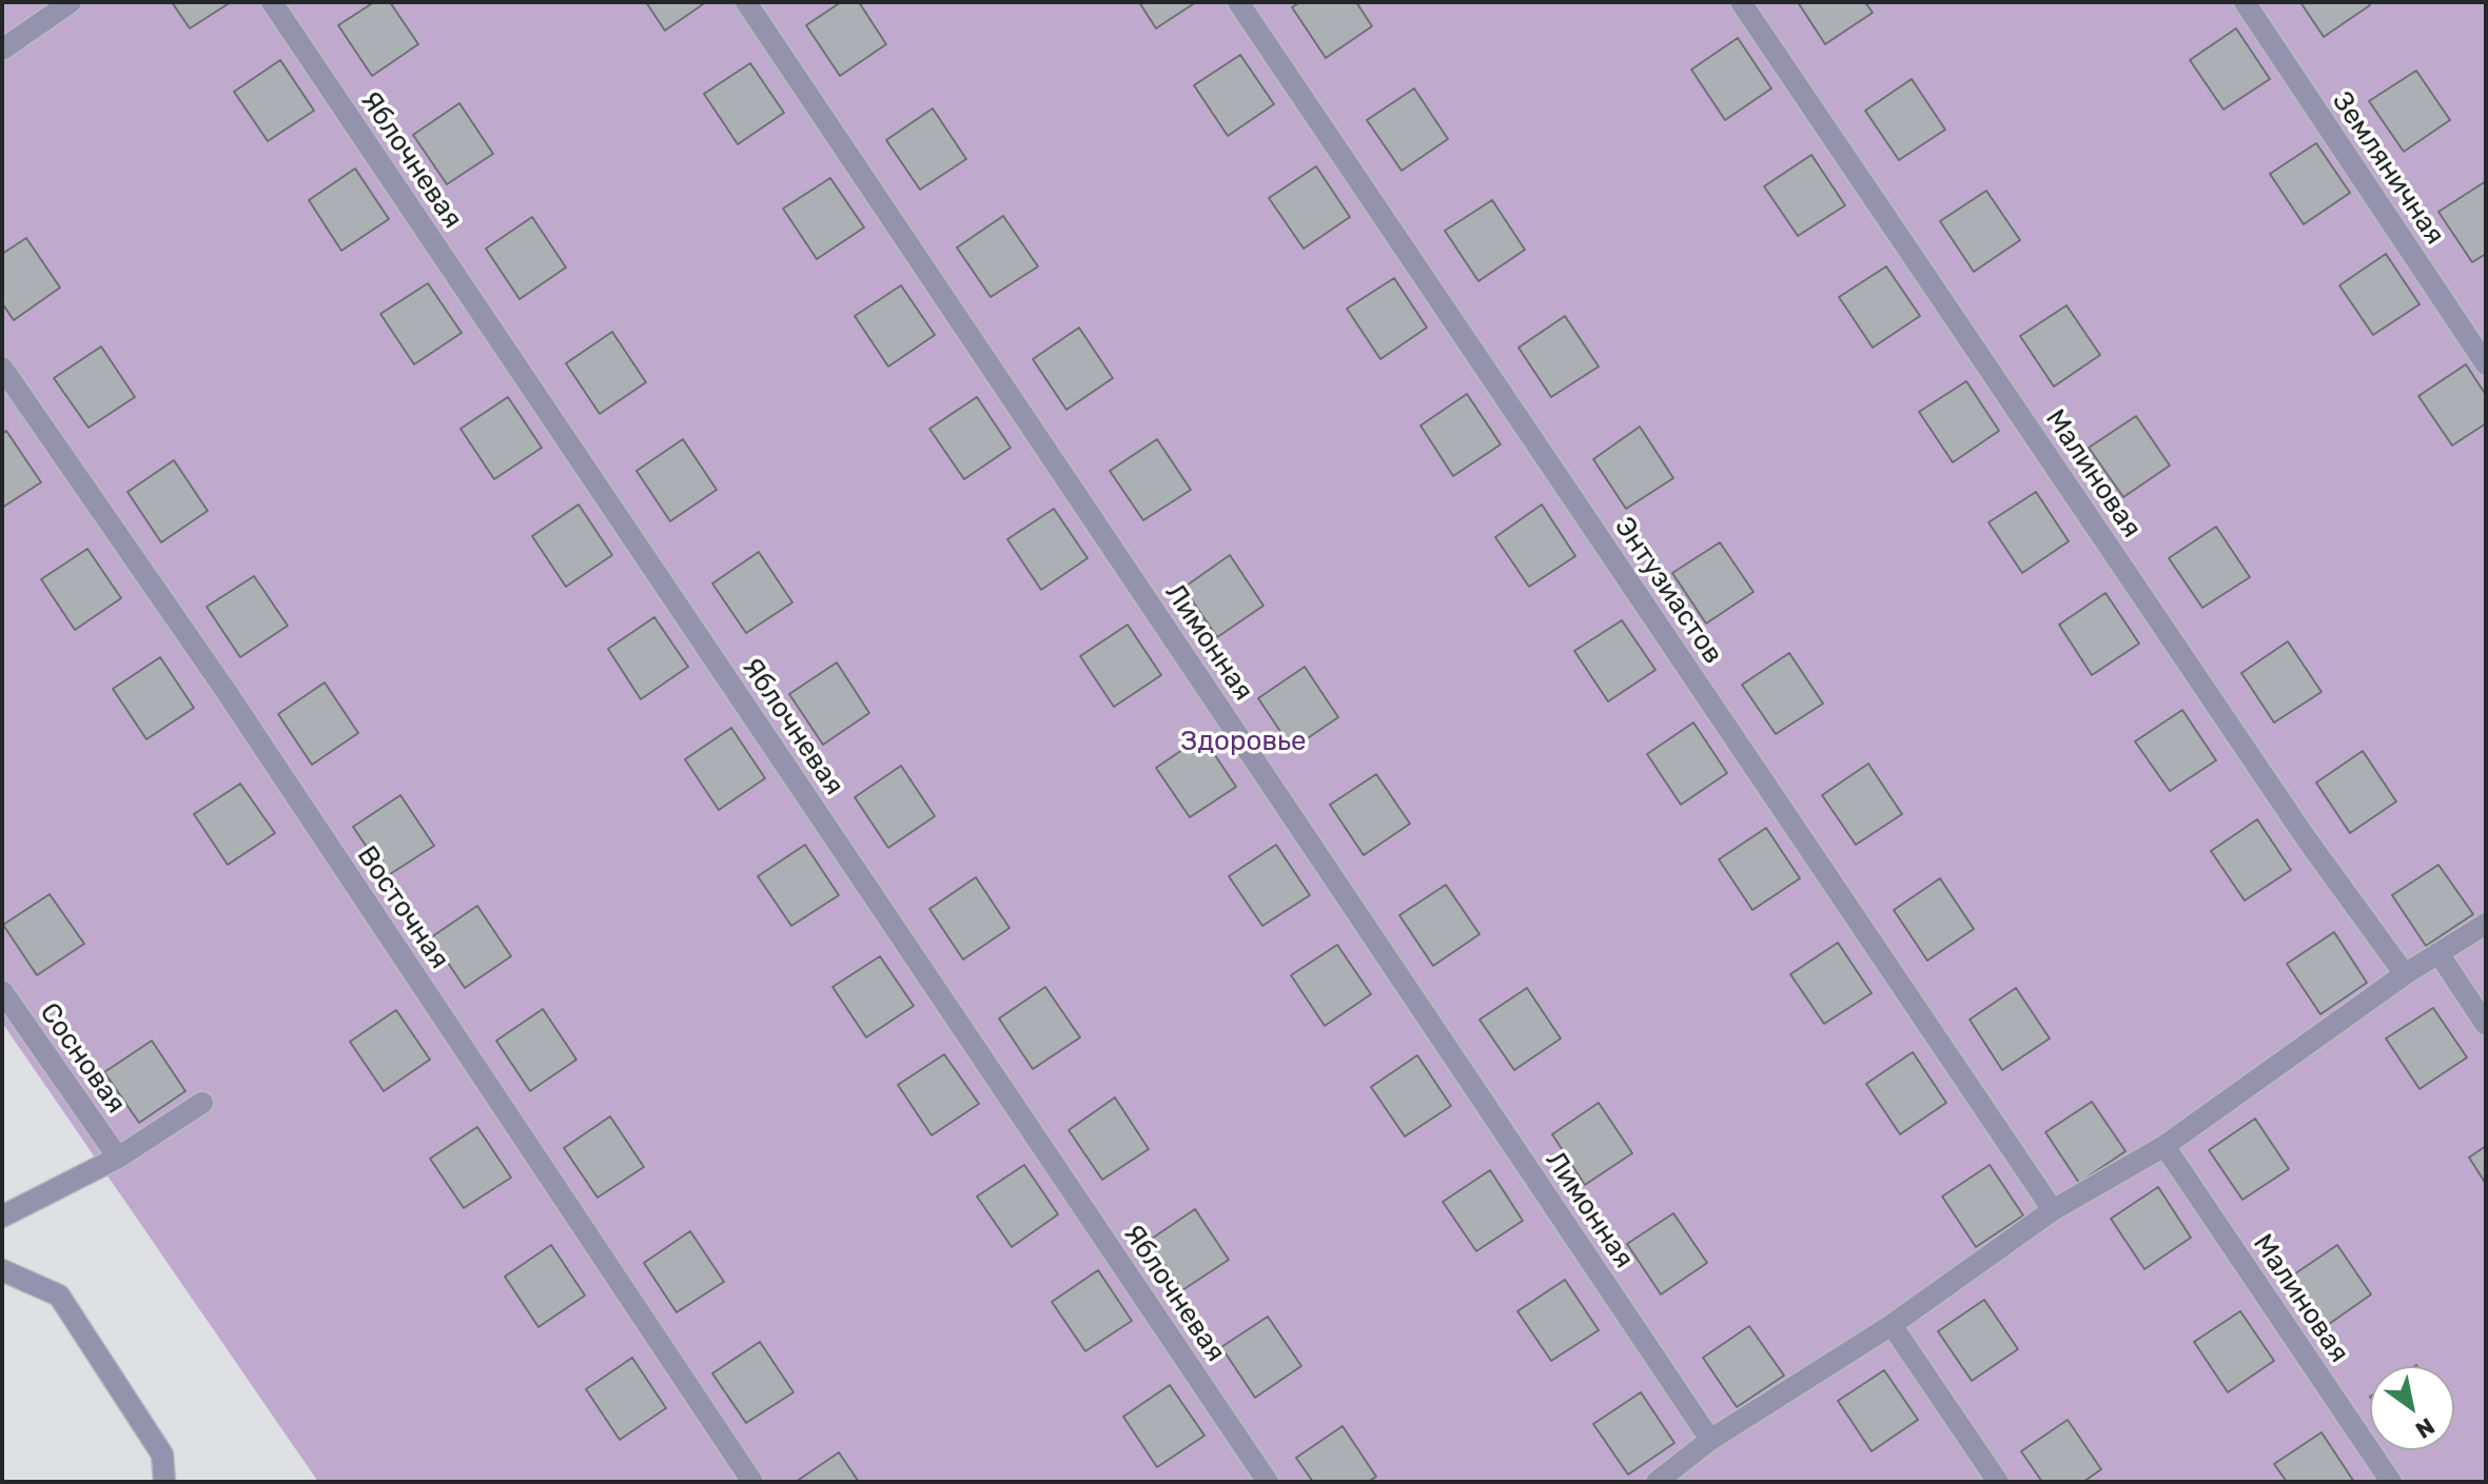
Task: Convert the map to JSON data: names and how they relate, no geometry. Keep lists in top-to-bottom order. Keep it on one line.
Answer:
{"streets":{"street":["Яблочневая","Земляничная","Малиновая","Энтузиастов","Лимонная","Восточная","Сосновая"]},"parks":["Здоровье"],"north":"bottom right"}
